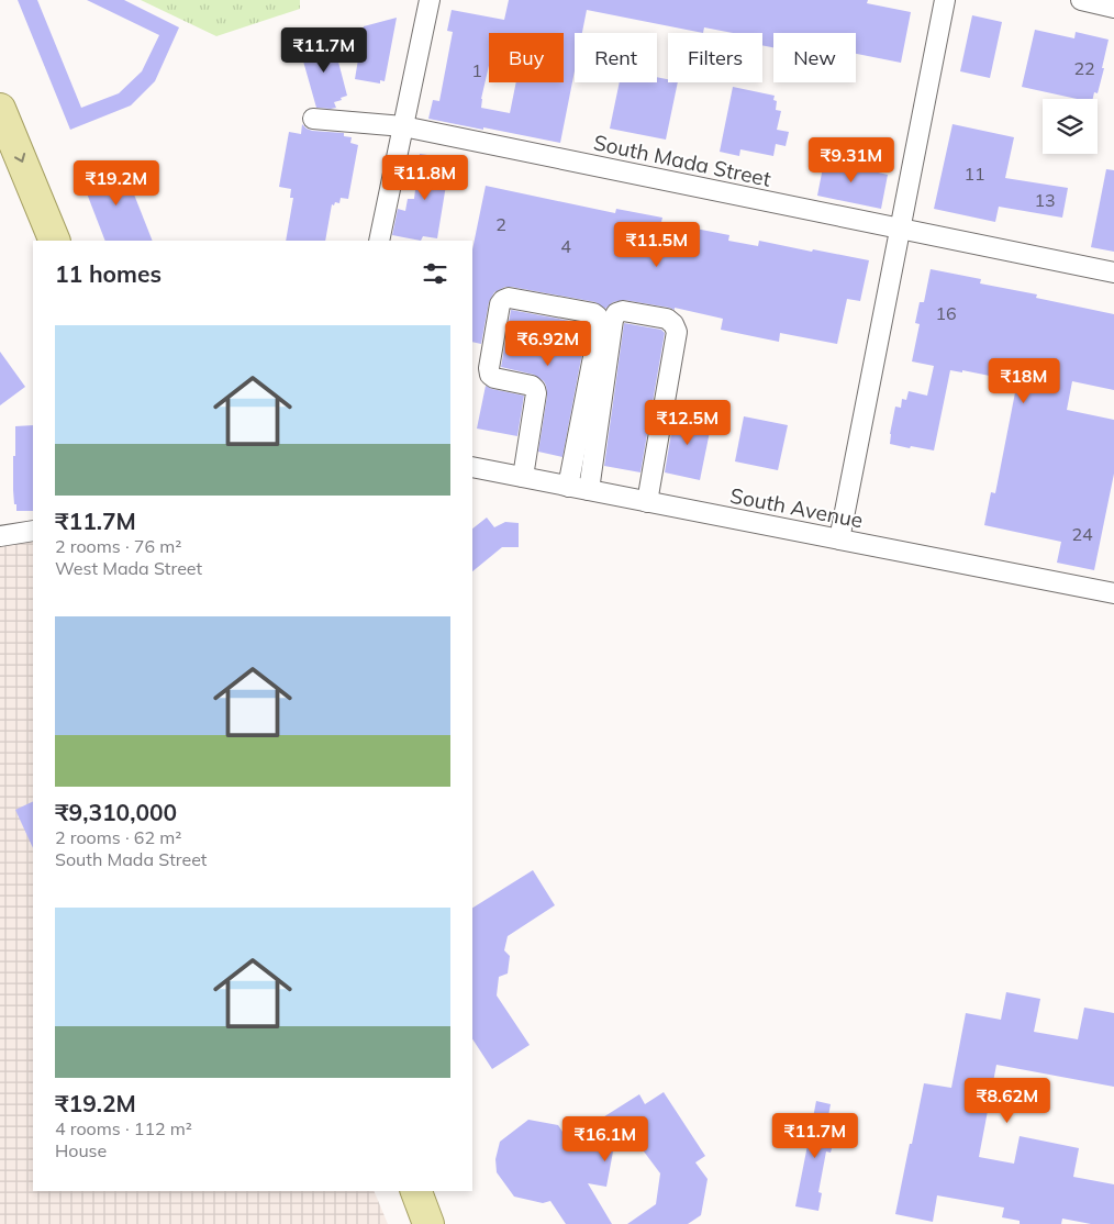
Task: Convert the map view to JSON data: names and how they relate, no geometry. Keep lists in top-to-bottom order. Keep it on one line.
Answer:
{"streets":{"street":["South Mada Street","South Avenue"]},"house_numbers":["22","1","11","13","2","4","16","24"],"page":{"price":["₹11.7M","₹9.31M","₹11.8M","₹19.2M","₹11.5M","₹6.92M","₹18M","₹12.5M","₹8.62M","₹11.7M","₹16.1M"],"chip":["Buy","Rent","Filters","New"],"heading":"11 homes","list":[{"name":"₹11.7M","note":"2 rooms · 76 m² · West Mada Street"},{"name":"₹9,310,000","note":"2 rooms · 62 m² · South Mada Street"},{"name":"₹19.2M","note":"4 rooms · 112 m² · House"}]}}
